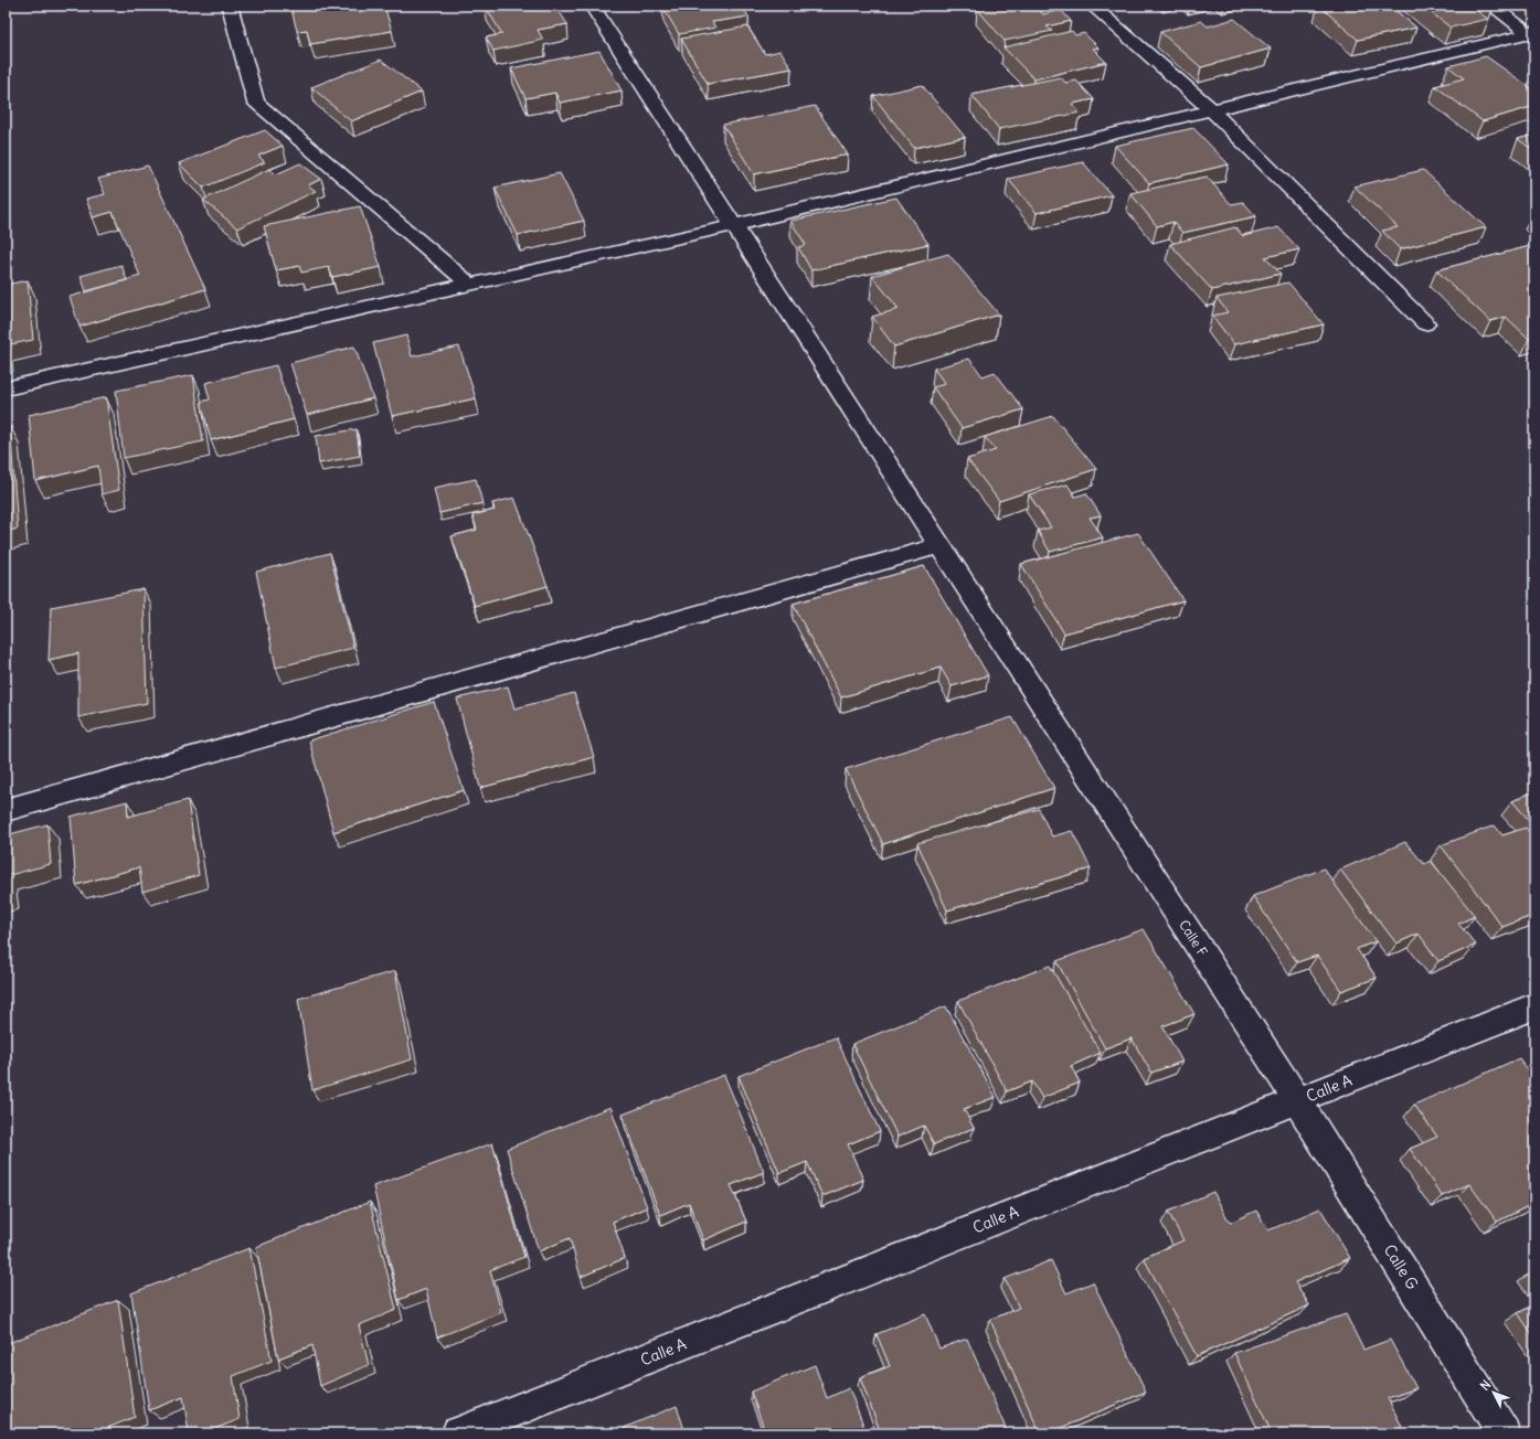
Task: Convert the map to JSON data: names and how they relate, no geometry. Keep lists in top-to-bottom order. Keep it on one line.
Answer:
{"streets":{"street":["Calle F","Calle A","Calle G"]},"crossings":[["Calle F","Calle A"],["Calle F","Calle G"],["Calle A","Calle G"]],"north":"top left"}
